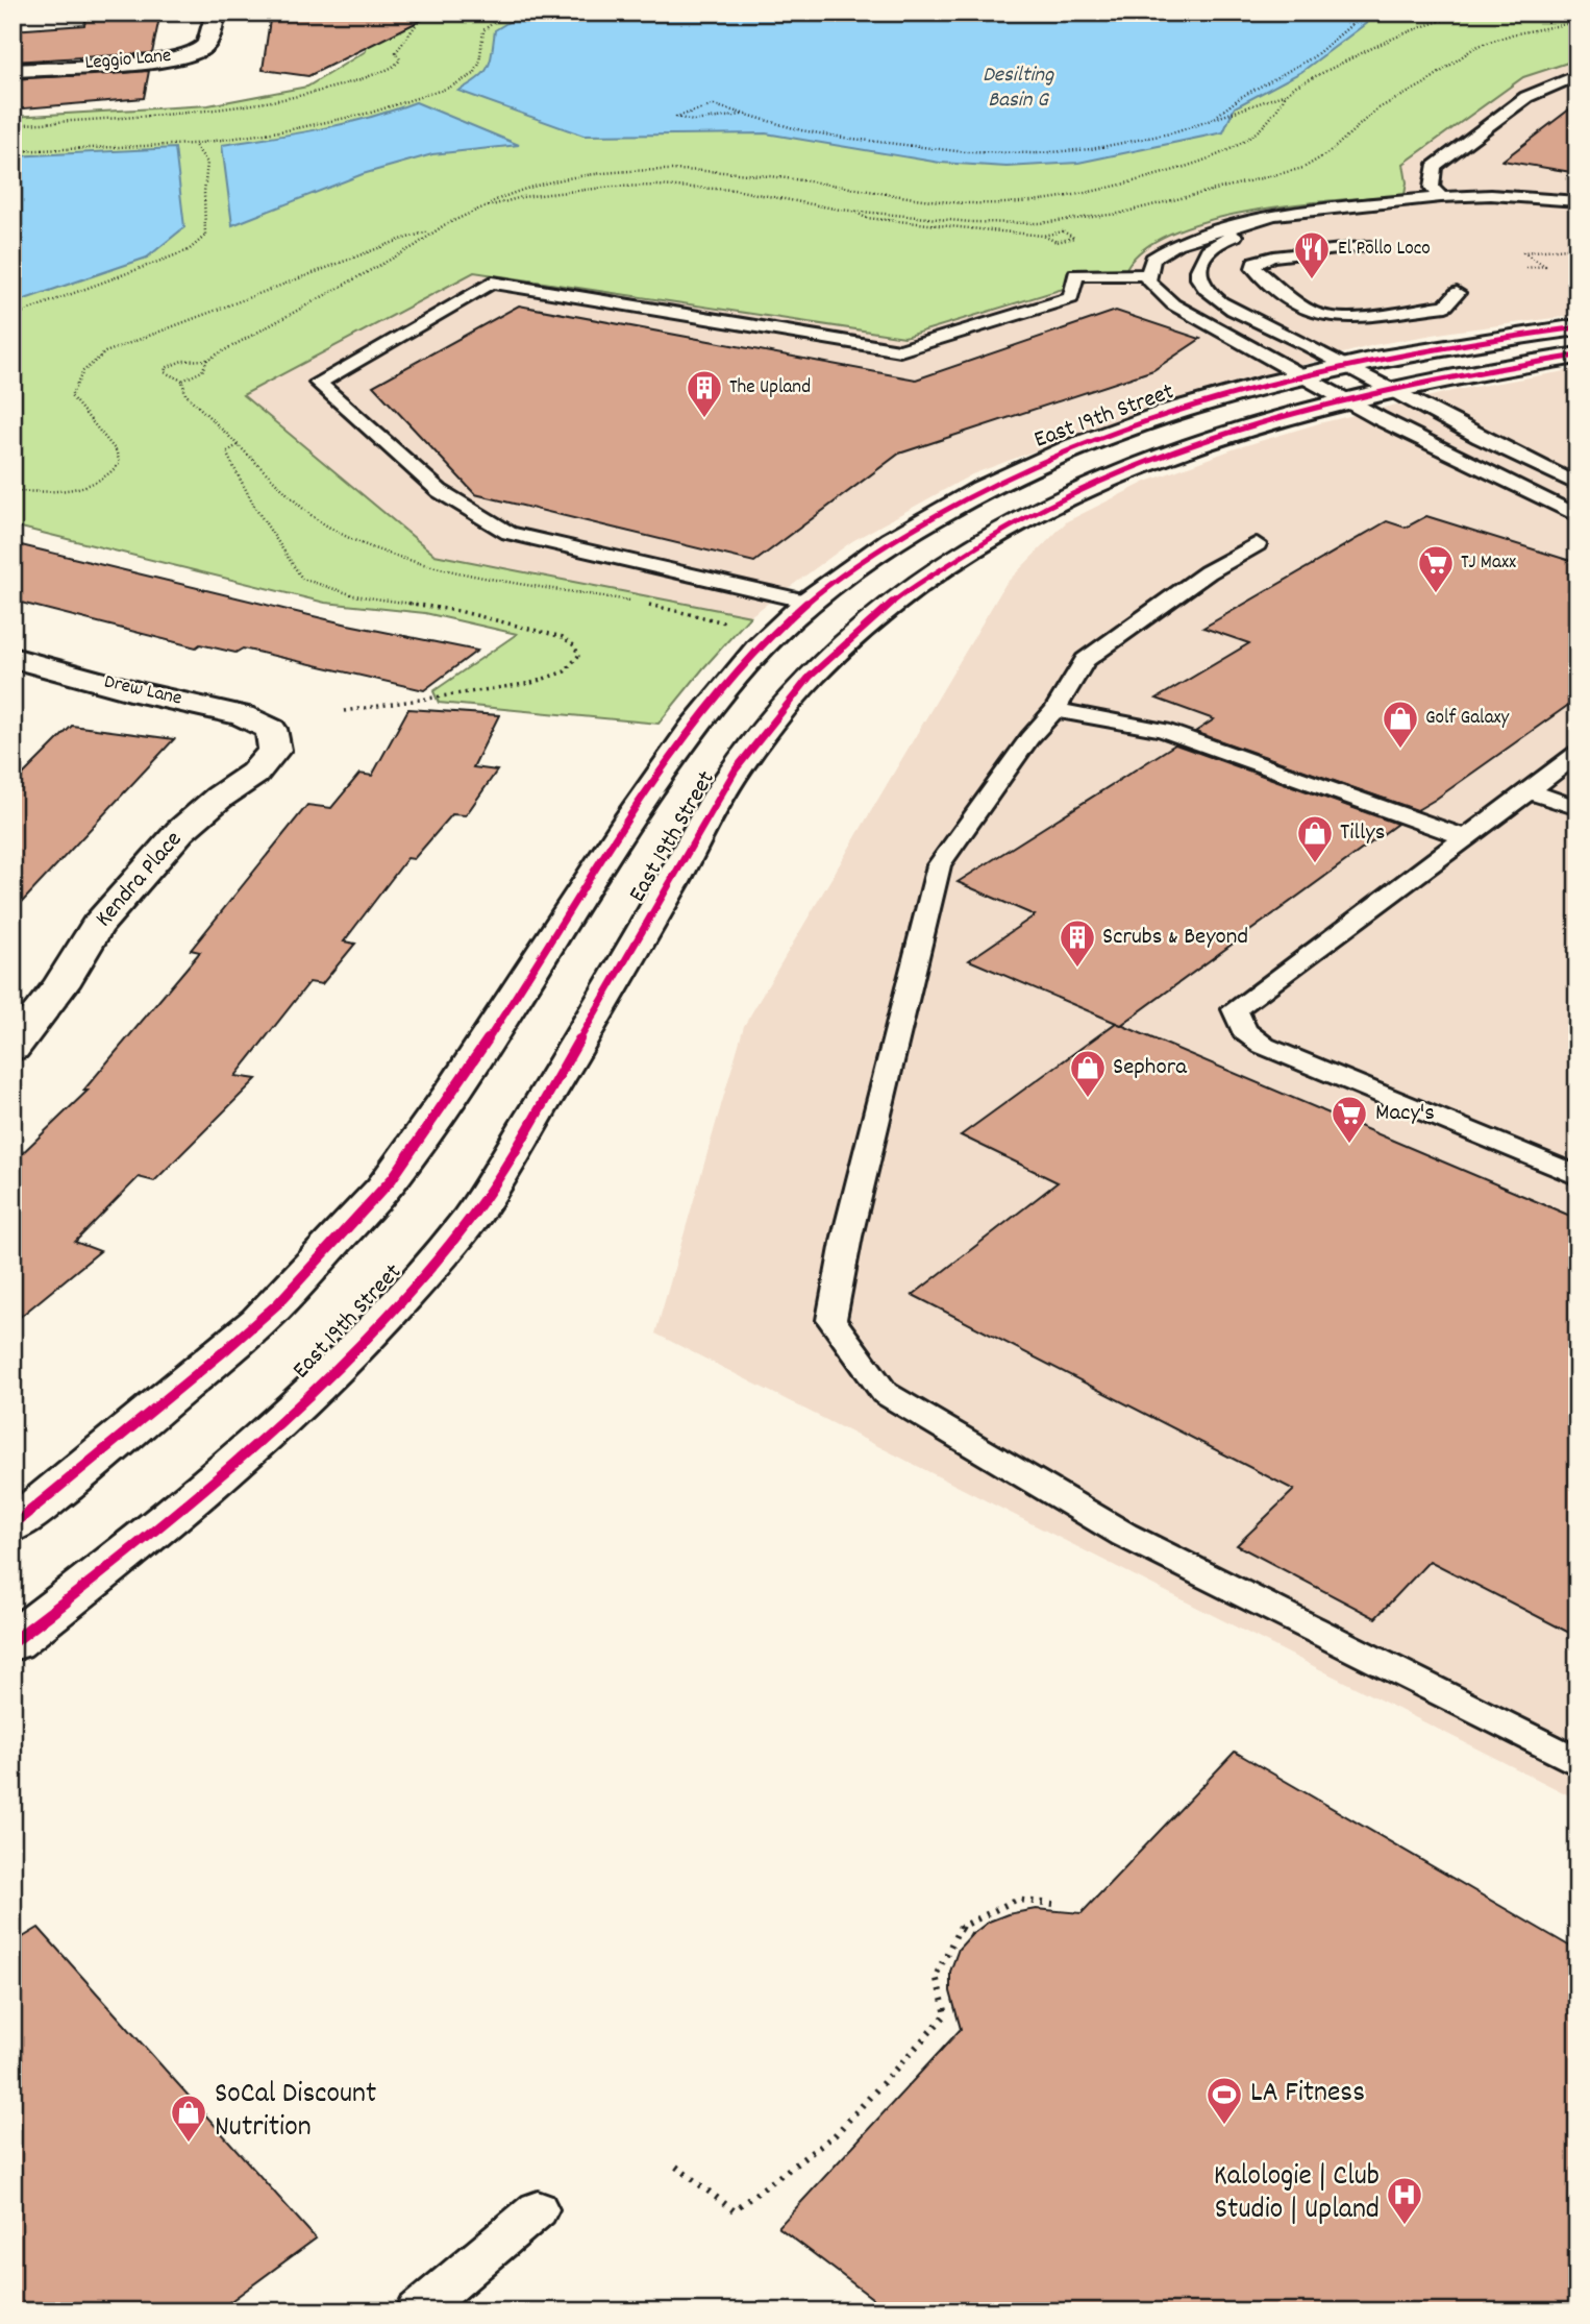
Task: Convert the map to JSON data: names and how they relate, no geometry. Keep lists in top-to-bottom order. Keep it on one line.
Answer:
{"streets":{"main road":["Leggio Lane","East 19th Street","Drew Lane","Kendra Place"]},"crossings":[["Drew Lane","Kendra Place"]],"water":["Desilting Basin G"],"places":{"restaurant":["El Pollo Loco"],"building":["The Upland","Scrubs & Beyond"],"supermarket":["TJ Maxx","Macy's"],"shop":["Golf Galaxy","Tillys","Sephora","SoCal Discount Nutrition"],"sports":["LA Fitness"],"hospital":["Kalologie | Club Studio | Upland"]}}
